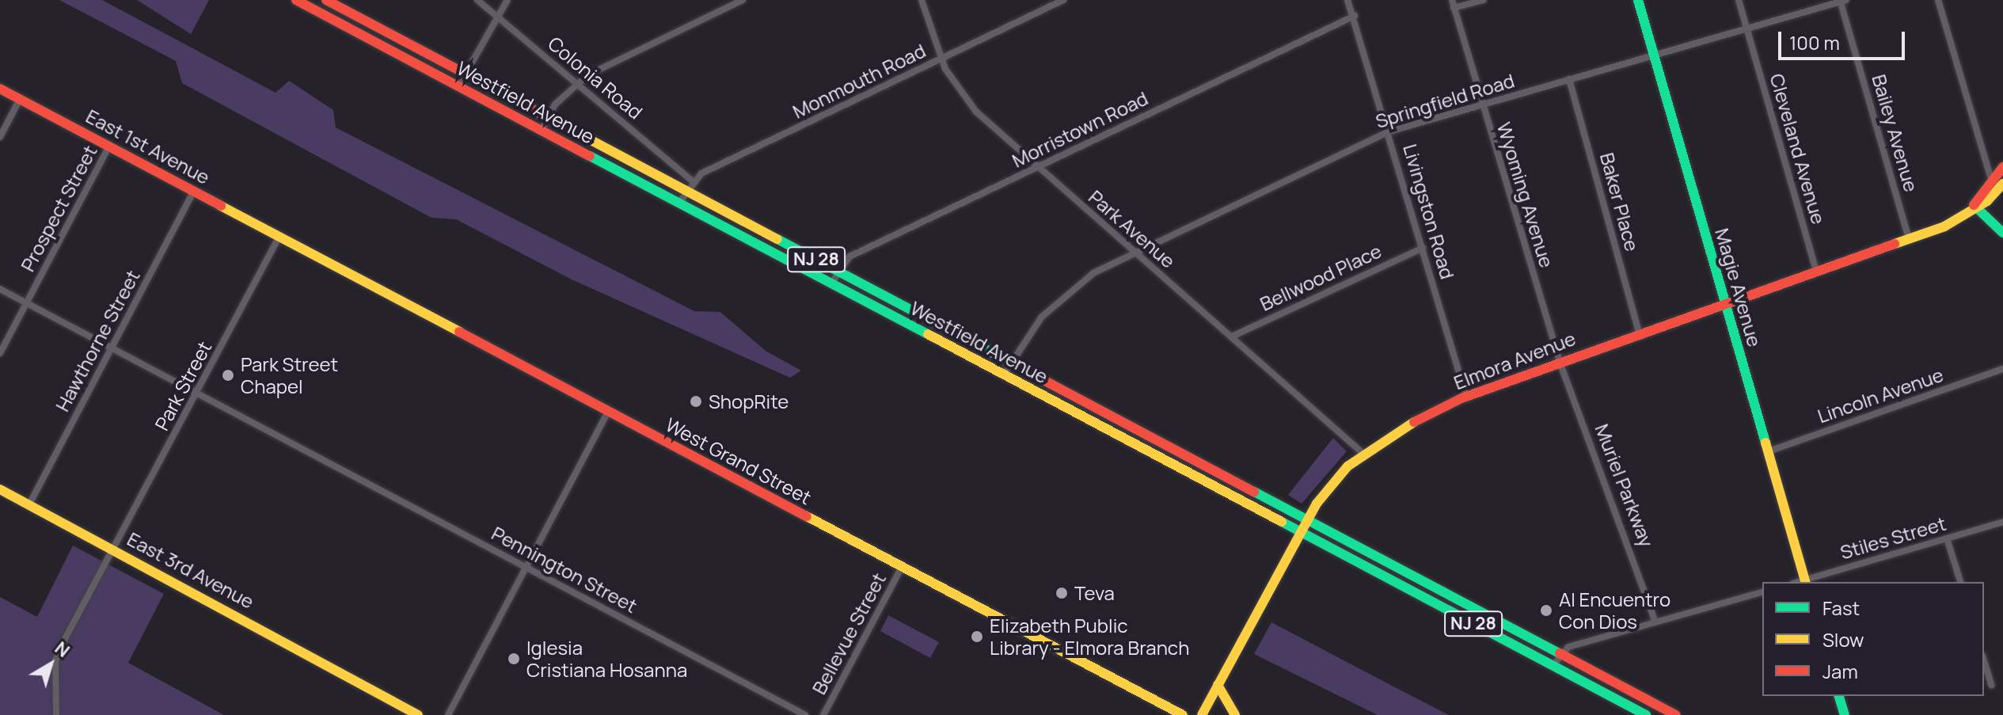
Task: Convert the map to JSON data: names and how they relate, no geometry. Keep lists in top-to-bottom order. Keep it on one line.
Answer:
{"streets":{"main road":["Westfield Avenue","East 1st Avenue","NJ 28","Magie Avenue","Elmora Avenue","West Grand Street","East 3rd Avenue"],"street":["Colonia Road","Monmouth Road","Springfield Road","Morristown Road","Bailey Avenue","Cleveland Avenue","Wyoming Avenue","Baker Place","Prospect Street","Livingston Road","Park Avenue","Bellwood Place","Hawthorne Street","Park Street","Lincoln Avenue","Muriel Parkway","Stiles Street","Pennington Street","Bellevue Street"]},"crossings":[["Colonia Road","Monmouth Road"],["Monmouth Road","Park Avenue"],["Springfield Road","Westfield Avenue"],["Springfield Road","Bailey Avenue"],["Springfield Road","Cleveland Avenue"],["Springfield Road","Wyoming Avenue"],["Springfield Road","Baker Place"],["Springfield Road","Livingston Road"],["Springfield Road","Park Avenue"],["Springfield Road","Magie Avenue"],["Westfield Avenue","Morristown Road"],["Westfield Avenue","Elmora Avenue"],["Morristown Road","Livingston Road"],["Morristown Road","Park Avenue"],["Bailey Avenue","Elmora Avenue"],["East 1st Avenue","Prospect Street"],["East 1st Avenue","Hawthorne Street"],["East 1st Avenue","Park Street"],["East 1st Avenue","West Grand Street"],["Cleveland Avenue","Elmora Avenue"],["Wyoming Avenue","Elmora Avenue"],["Wyoming Avenue","Muriel Parkway"],["Baker Place","Elmora Avenue"],["Prospect Street","Pennington Street"],["Livingston Road","Bellwood Place"],["Livingston Road","Elmora Avenue"],["Park Avenue","Bellwood Place"],["Park Avenue","Elmora Avenue"],["Magie Avenue","Elmora Avenue"],["Magie Avenue","Lincoln Avenue"],["Magie Avenue","Stiles Street"],["Hawthorne Street","Pennington Street"],["Hawthorne Street","East 3rd Avenue"],["Elmora Avenue","Muriel Parkway"],["Park Street","West Grand Street"],["Park Street","Pennington Street"],["Park Street","East 3rd Avenue"],["West Grand Street","Bellevue Street"]],"places":["Park Street Chapel","ShopRite","Teva","Al Encuentro Con Dios","Elizabeth Public Library - Elmora Branch","Iglesia Cristiana Hosanna"],"legend":["Fast","Slow","Jam"],"scale_bar":"100 m","north":"top right"}
